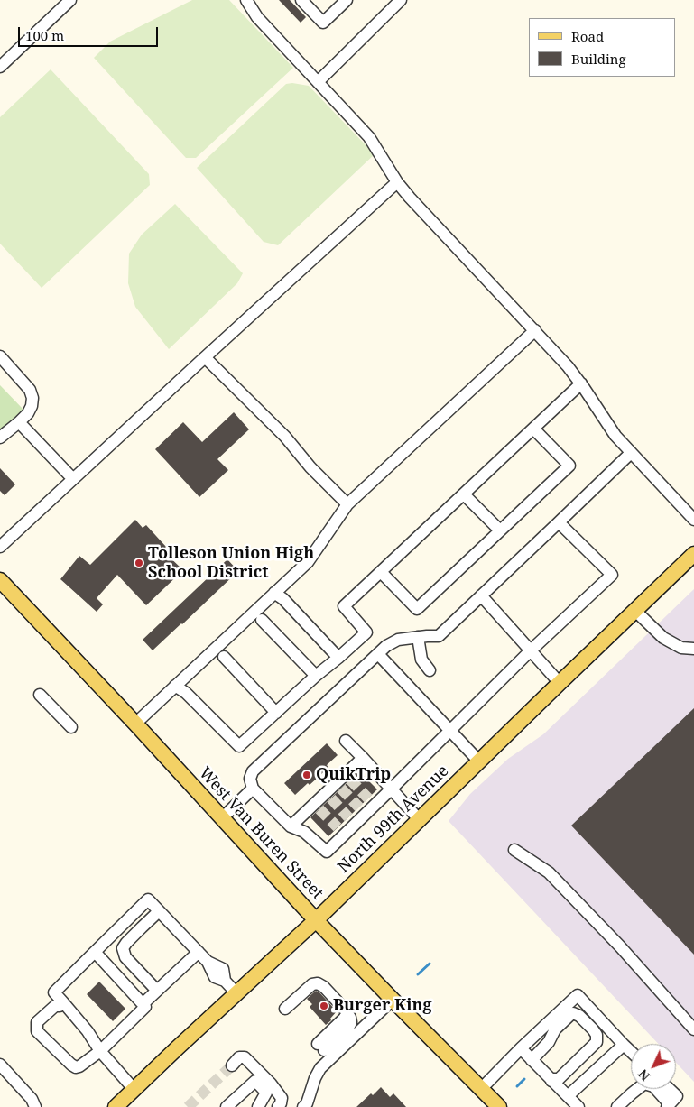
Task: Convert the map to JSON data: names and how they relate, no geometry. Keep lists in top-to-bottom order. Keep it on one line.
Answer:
{"streets":{"main road":["North 99th Avenue","West Van Buren Street"]},"crossings":[["North 99th Avenue","West Van Buren Street"]],"places":["Tolleson Union High School District","QuikTrip","Burger King"],"legend":["Road","Building"],"scale_bar":"100 m","north":"bottom left"}
